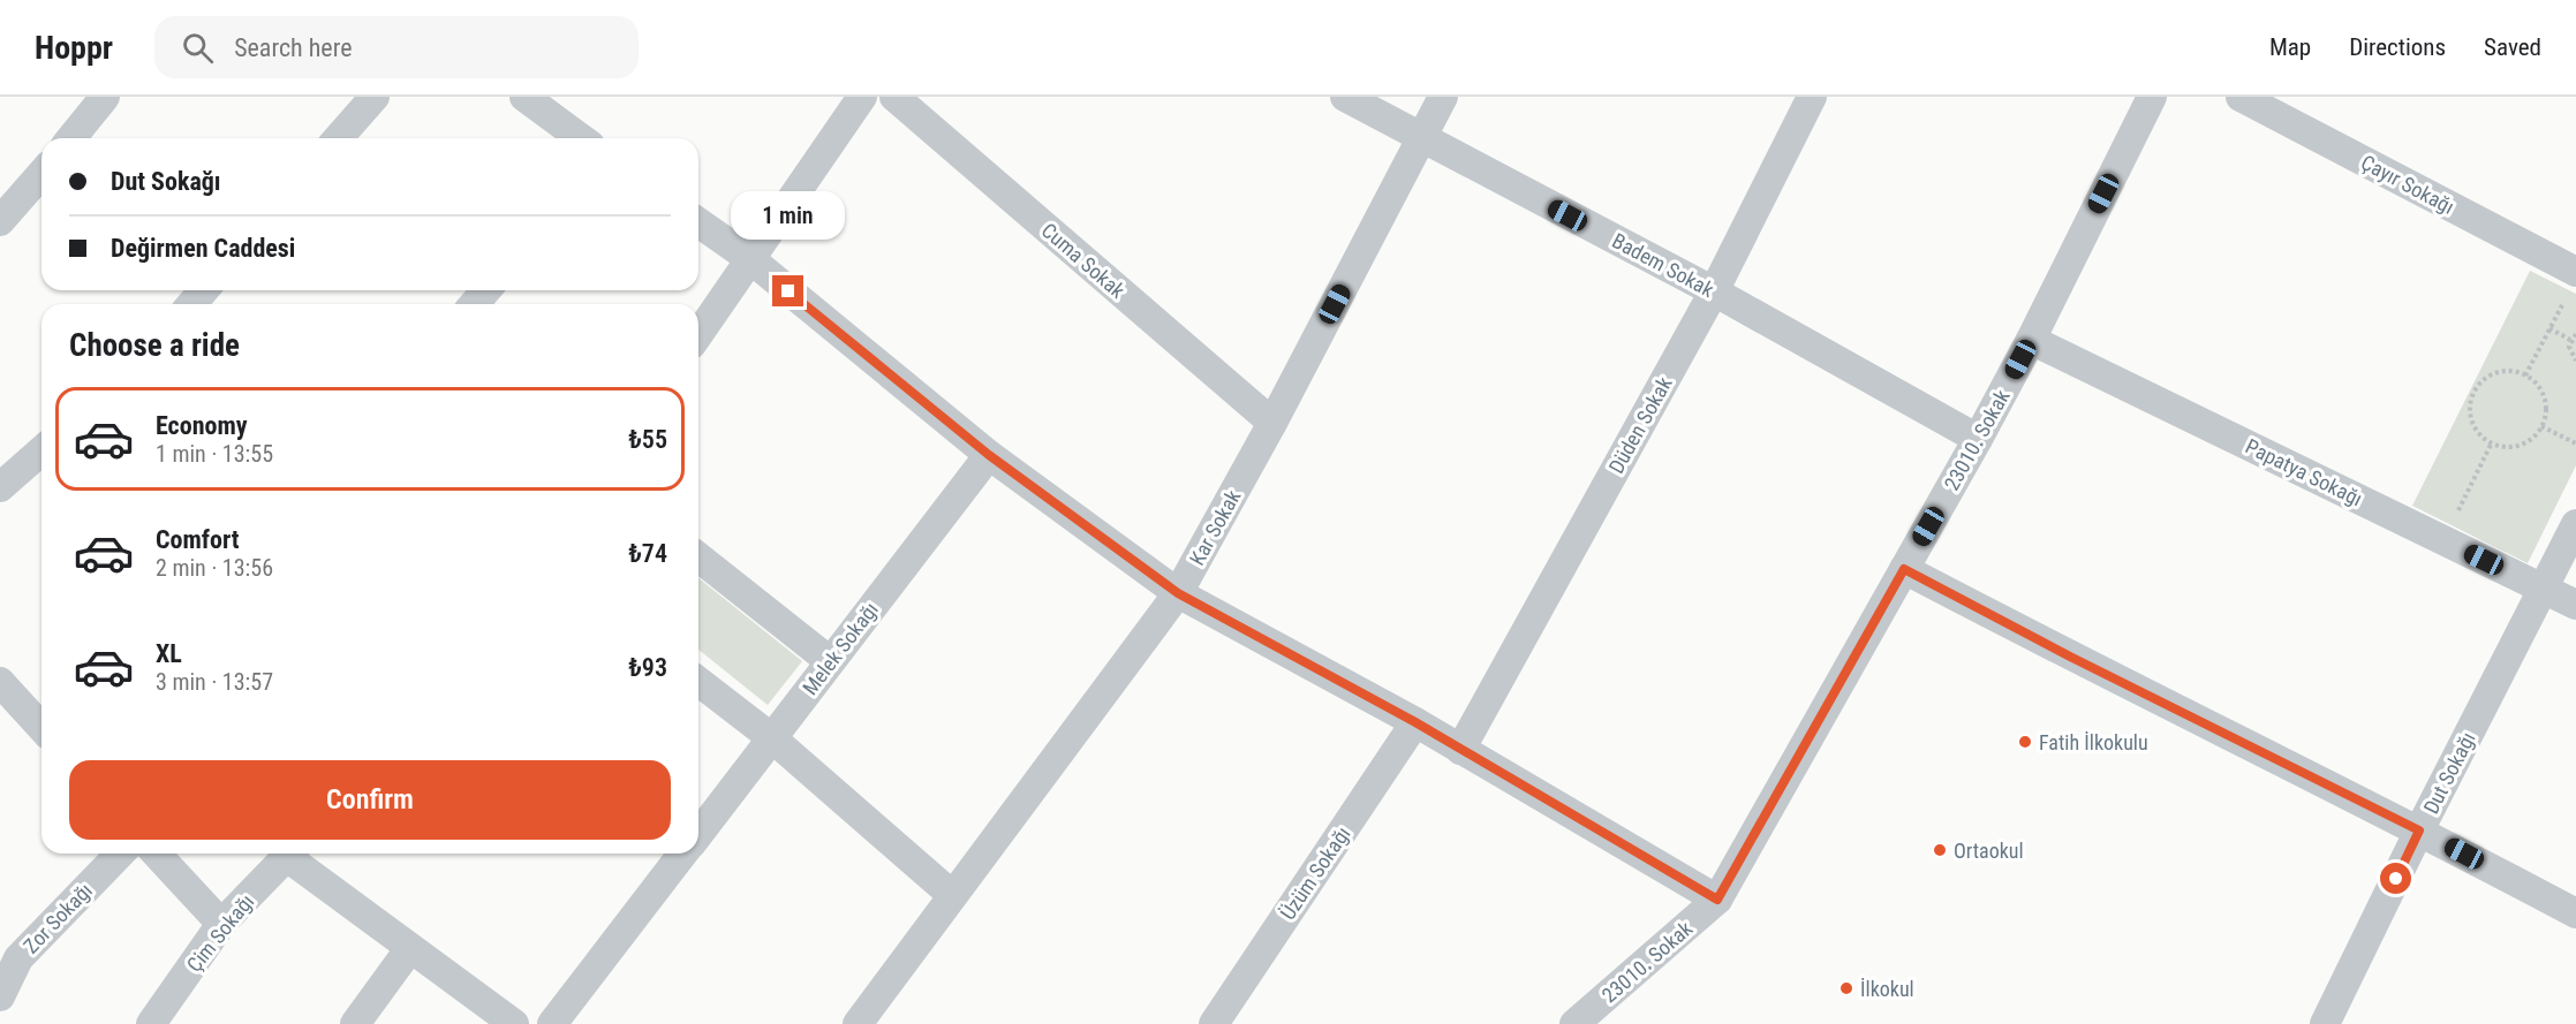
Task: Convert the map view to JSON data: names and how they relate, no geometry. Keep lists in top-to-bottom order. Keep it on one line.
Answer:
{"streets":{"street":["Çayır Sokağı","Cuma Sokak","Badem Sokak","Düden Sokak","23010. Sokak","Papatya Sokağı","Kar Sokak","Melek Sokağı","Dut Sokağı","Üzüm Sokağı","Zor Sokağı","Çim Sokağı"]},"crossings":[["Cuma Sokak","Kar Sokak"],["Badem Sokak","Düden Sokak"],["Badem Sokak","23010. Sokak"],["Badem Sokak","Kar Sokak"],["23010. Sokak","Papatya Sokağı"],["Papatya Sokağı","Dut Sokağı"]],"places":["Fatih İlkokulu","Ortaokul","İlkokul"],"page":{"header":"Hoppr","search":"Search here","nav":["Map","Directions","Saved"],"banner":["Dut Sokağı","Değirmen Caddesi"],"bubble":"1 min","heading":"Choose a ride","list":[{"name":"Economy","note":"1 min · 13:55","value":"₺55"},{"name":"Comfort","note":"2 min · 13:56","value":"₺74"},{"name":"XL","note":"3 min · 13:57","value":"₺93"}],"buttons":"Confirm"}}
